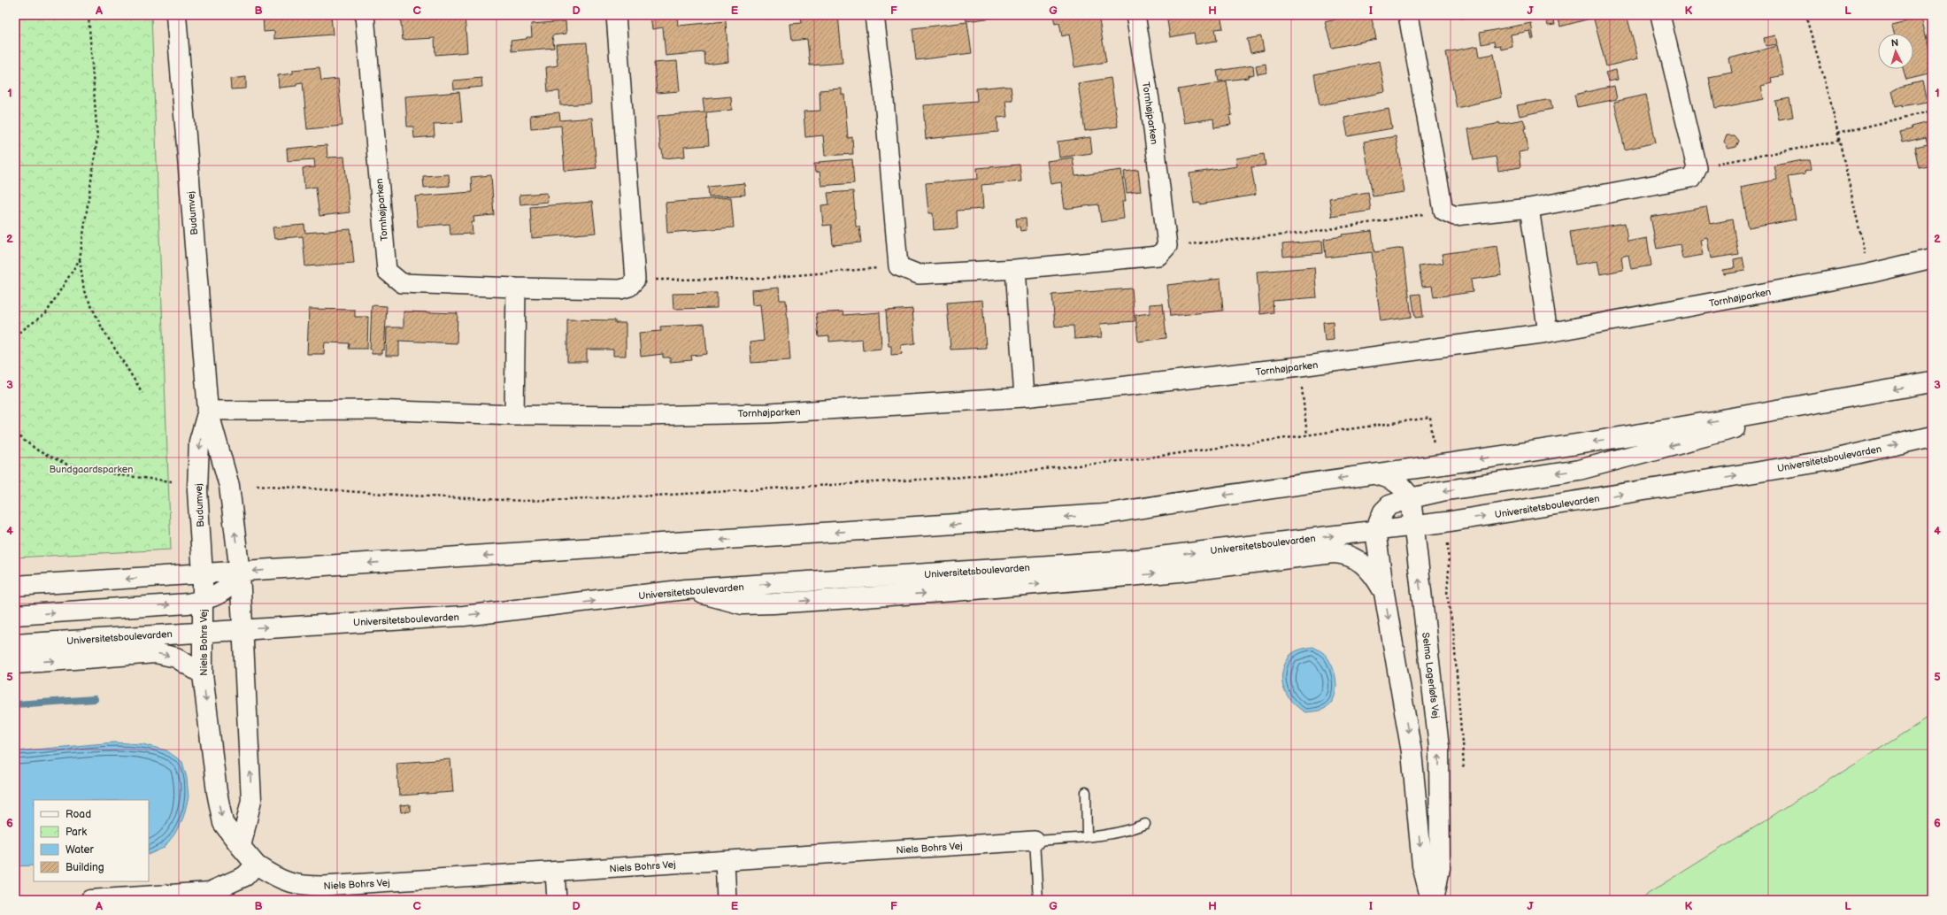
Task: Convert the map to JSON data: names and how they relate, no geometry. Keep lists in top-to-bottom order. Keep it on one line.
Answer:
{"streets":{"main road":["Budumvej","Universitetsboulevarden","Niels Bohrs Vej","Selma Lagerløfs Vej"],"street":["Tornhøjparken"]},"crossings":[["Tornhøjparken","Budumvej"],["Budumvej","Universitetsboulevarden"],["Budumvej","Niels Bohrs Vej"],["Universitetsboulevarden","Niels Bohrs Vej"],["Universitetsboulevarden","Selma Lagerløfs Vej"]],"parks":["Bundgaardsparken"],"legend":["Road","Park","Water","Building"],"north":"top","grid":{"columns":["A","B","C","D","E","F","G","H","I","J","K","L"],"rows":["1","2","3","4","5","6"]}}
